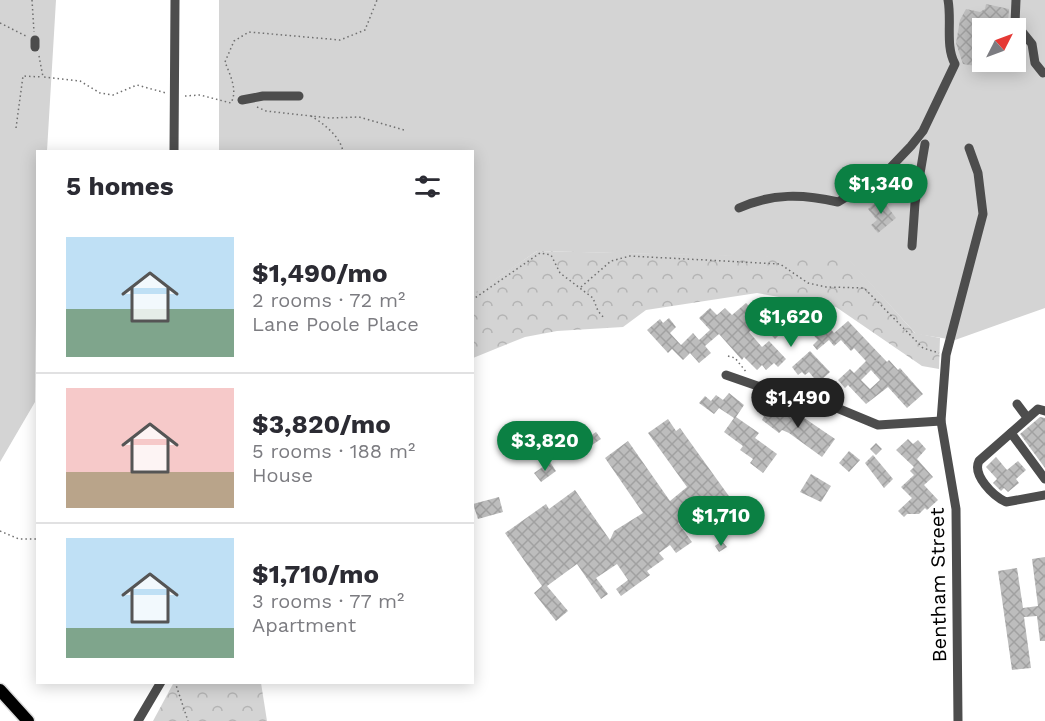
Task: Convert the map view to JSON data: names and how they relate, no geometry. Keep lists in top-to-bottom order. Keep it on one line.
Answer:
{"streets":{"street":["Bentham Street"]},"north":"top right","page":{"heading":"5 homes","price":["$1,340","$1,620","$1,490","$3,820","$1,710"],"list":[{"name":"$1,490/mo","note":"2 rooms · 72 m² · Lane Poole Place"},{"name":"$3,820/mo","note":"5 rooms · 188 m² · House"},{"name":"$1,710/mo","note":"3 rooms · 77 m² · Apartment"}]}}
